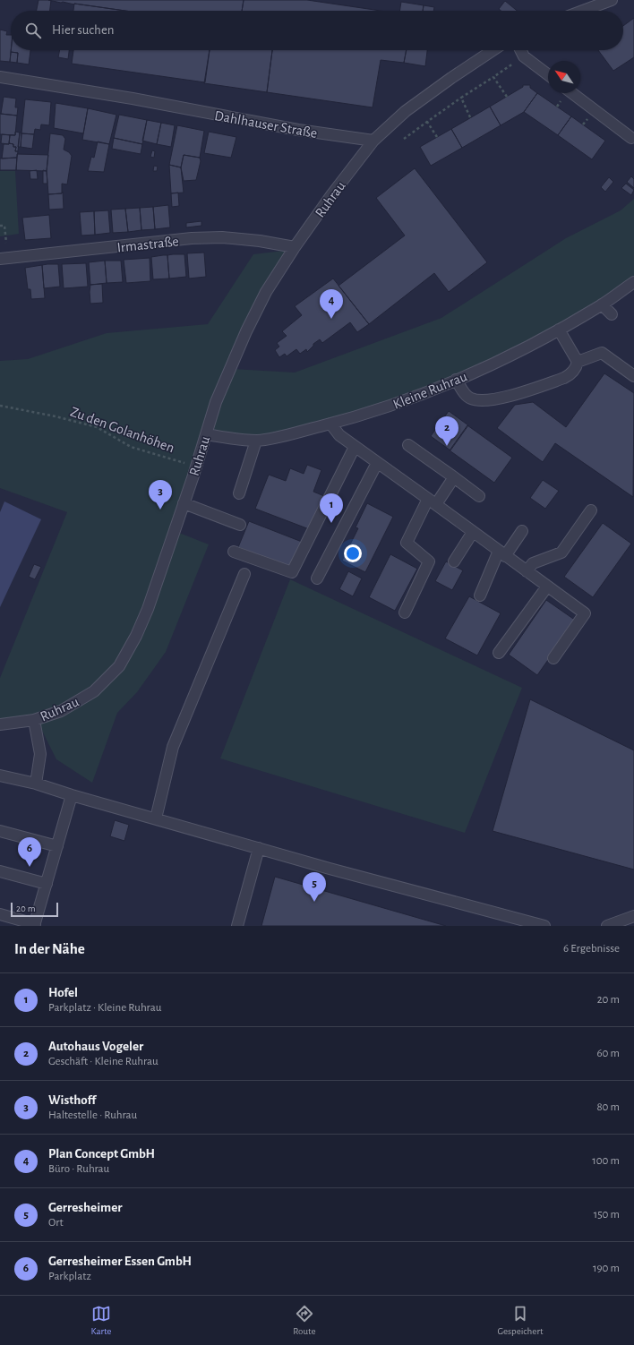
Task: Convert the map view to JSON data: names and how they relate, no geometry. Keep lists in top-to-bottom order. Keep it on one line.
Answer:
{"streets":{"street":["Dahlhauser Straße","Ruhrau","Irmastraße","Kleine Ruhrau"],"path":["Zu den Golanhöhen"]},"crossings":[["Dahlhauser Straße","Ruhrau"],["Ruhrau","Irmastraße"],["Ruhrau","Kleine Ruhrau"],["Ruhrau","Zu den Golanhöhen"]],"scale_bar":"20 m","north":"top left","page":{"search":"Hier suchen","pins":["4","2","3","1","6","5"],"scale":"20 m","heading":["In der Nähe","6 Ergebnisse"],"list":[{"mark":"1","name":"Hofel","note":"Parkplatz · Kleine Ruhrau","value":"20 m"},{"mark":"2","name":"Autohaus Vogeler","note":"Geschäft · Kleine Ruhrau","value":"60 m"},{"mark":"3","name":"Wisthoff","note":"Haltestelle · Ruhrau","value":"80 m"},{"mark":"4","name":"Plan Concept GmbH","note":"Büro · Ruhrau","value":"100 m"},{"mark":"5","name":"Gerresheimer","note":"Ort","value":"150 m"},{"mark":"6","name":"Gerresheimer Essen GmbH","note":"Parkplatz","value":"190 m"}],"nav":["Karte","Route","Gespeichert"]}}
